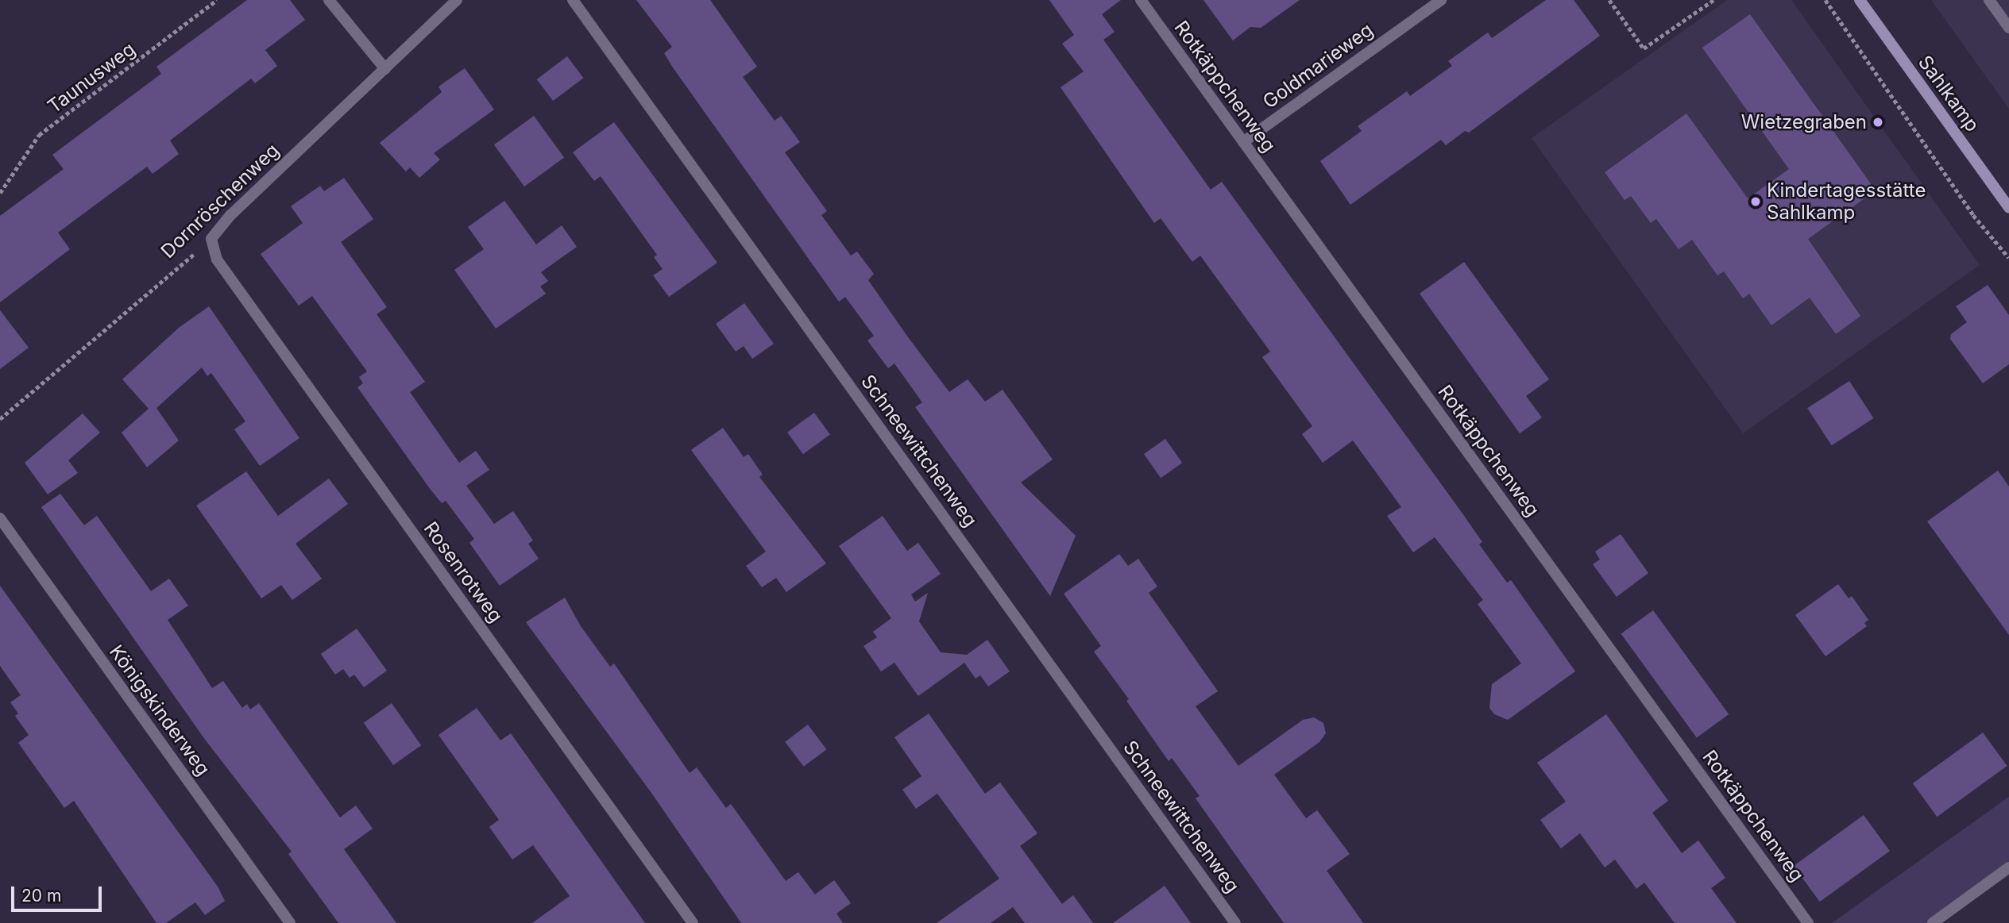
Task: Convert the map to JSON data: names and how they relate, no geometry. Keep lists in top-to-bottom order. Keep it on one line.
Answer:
{"streets":{"street":["Goldmarieweg","Rotkäppchenweg","Sahlkamp","Dornröschenweg","Schneewittchenweg","Rosenrotweg","Königskinderweg"],"path":["Taunusweg"]},"crossings":[["Goldmarieweg","Rotkäppchenweg"],["Dornröschenweg","Rosenrotweg"]],"places":["Wietzegraben","Kindertagesstätte Sahlkamp"],"scale_bar":"20 m"}
